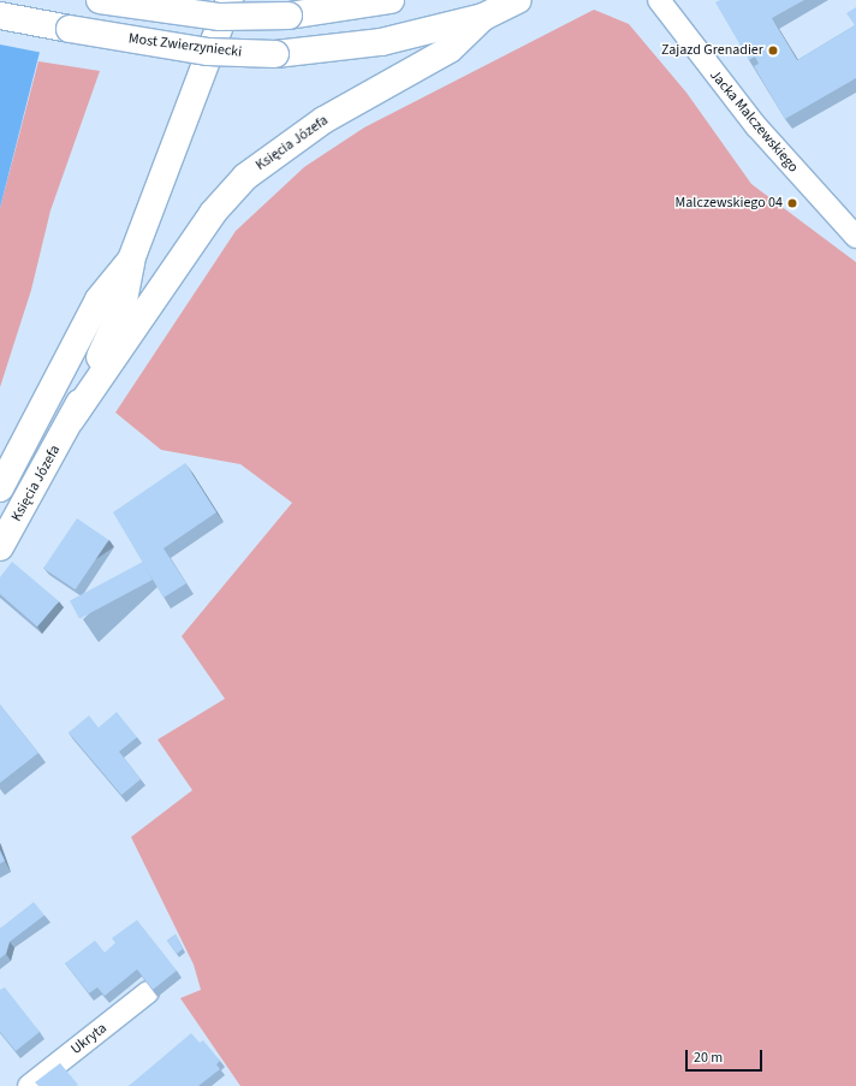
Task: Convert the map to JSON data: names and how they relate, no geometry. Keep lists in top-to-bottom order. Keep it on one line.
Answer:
{"streets":{"street":["Most Zwierzyniecki","Jacka Malczewskiego","Księcia Józefa","Ukryta"]},"crossings":[["Most Zwierzyniecki","Księcia Józefa"]],"places":["Zajazd Grenadier","Malczewskiego 04"],"scale_bar":"20 m"}
